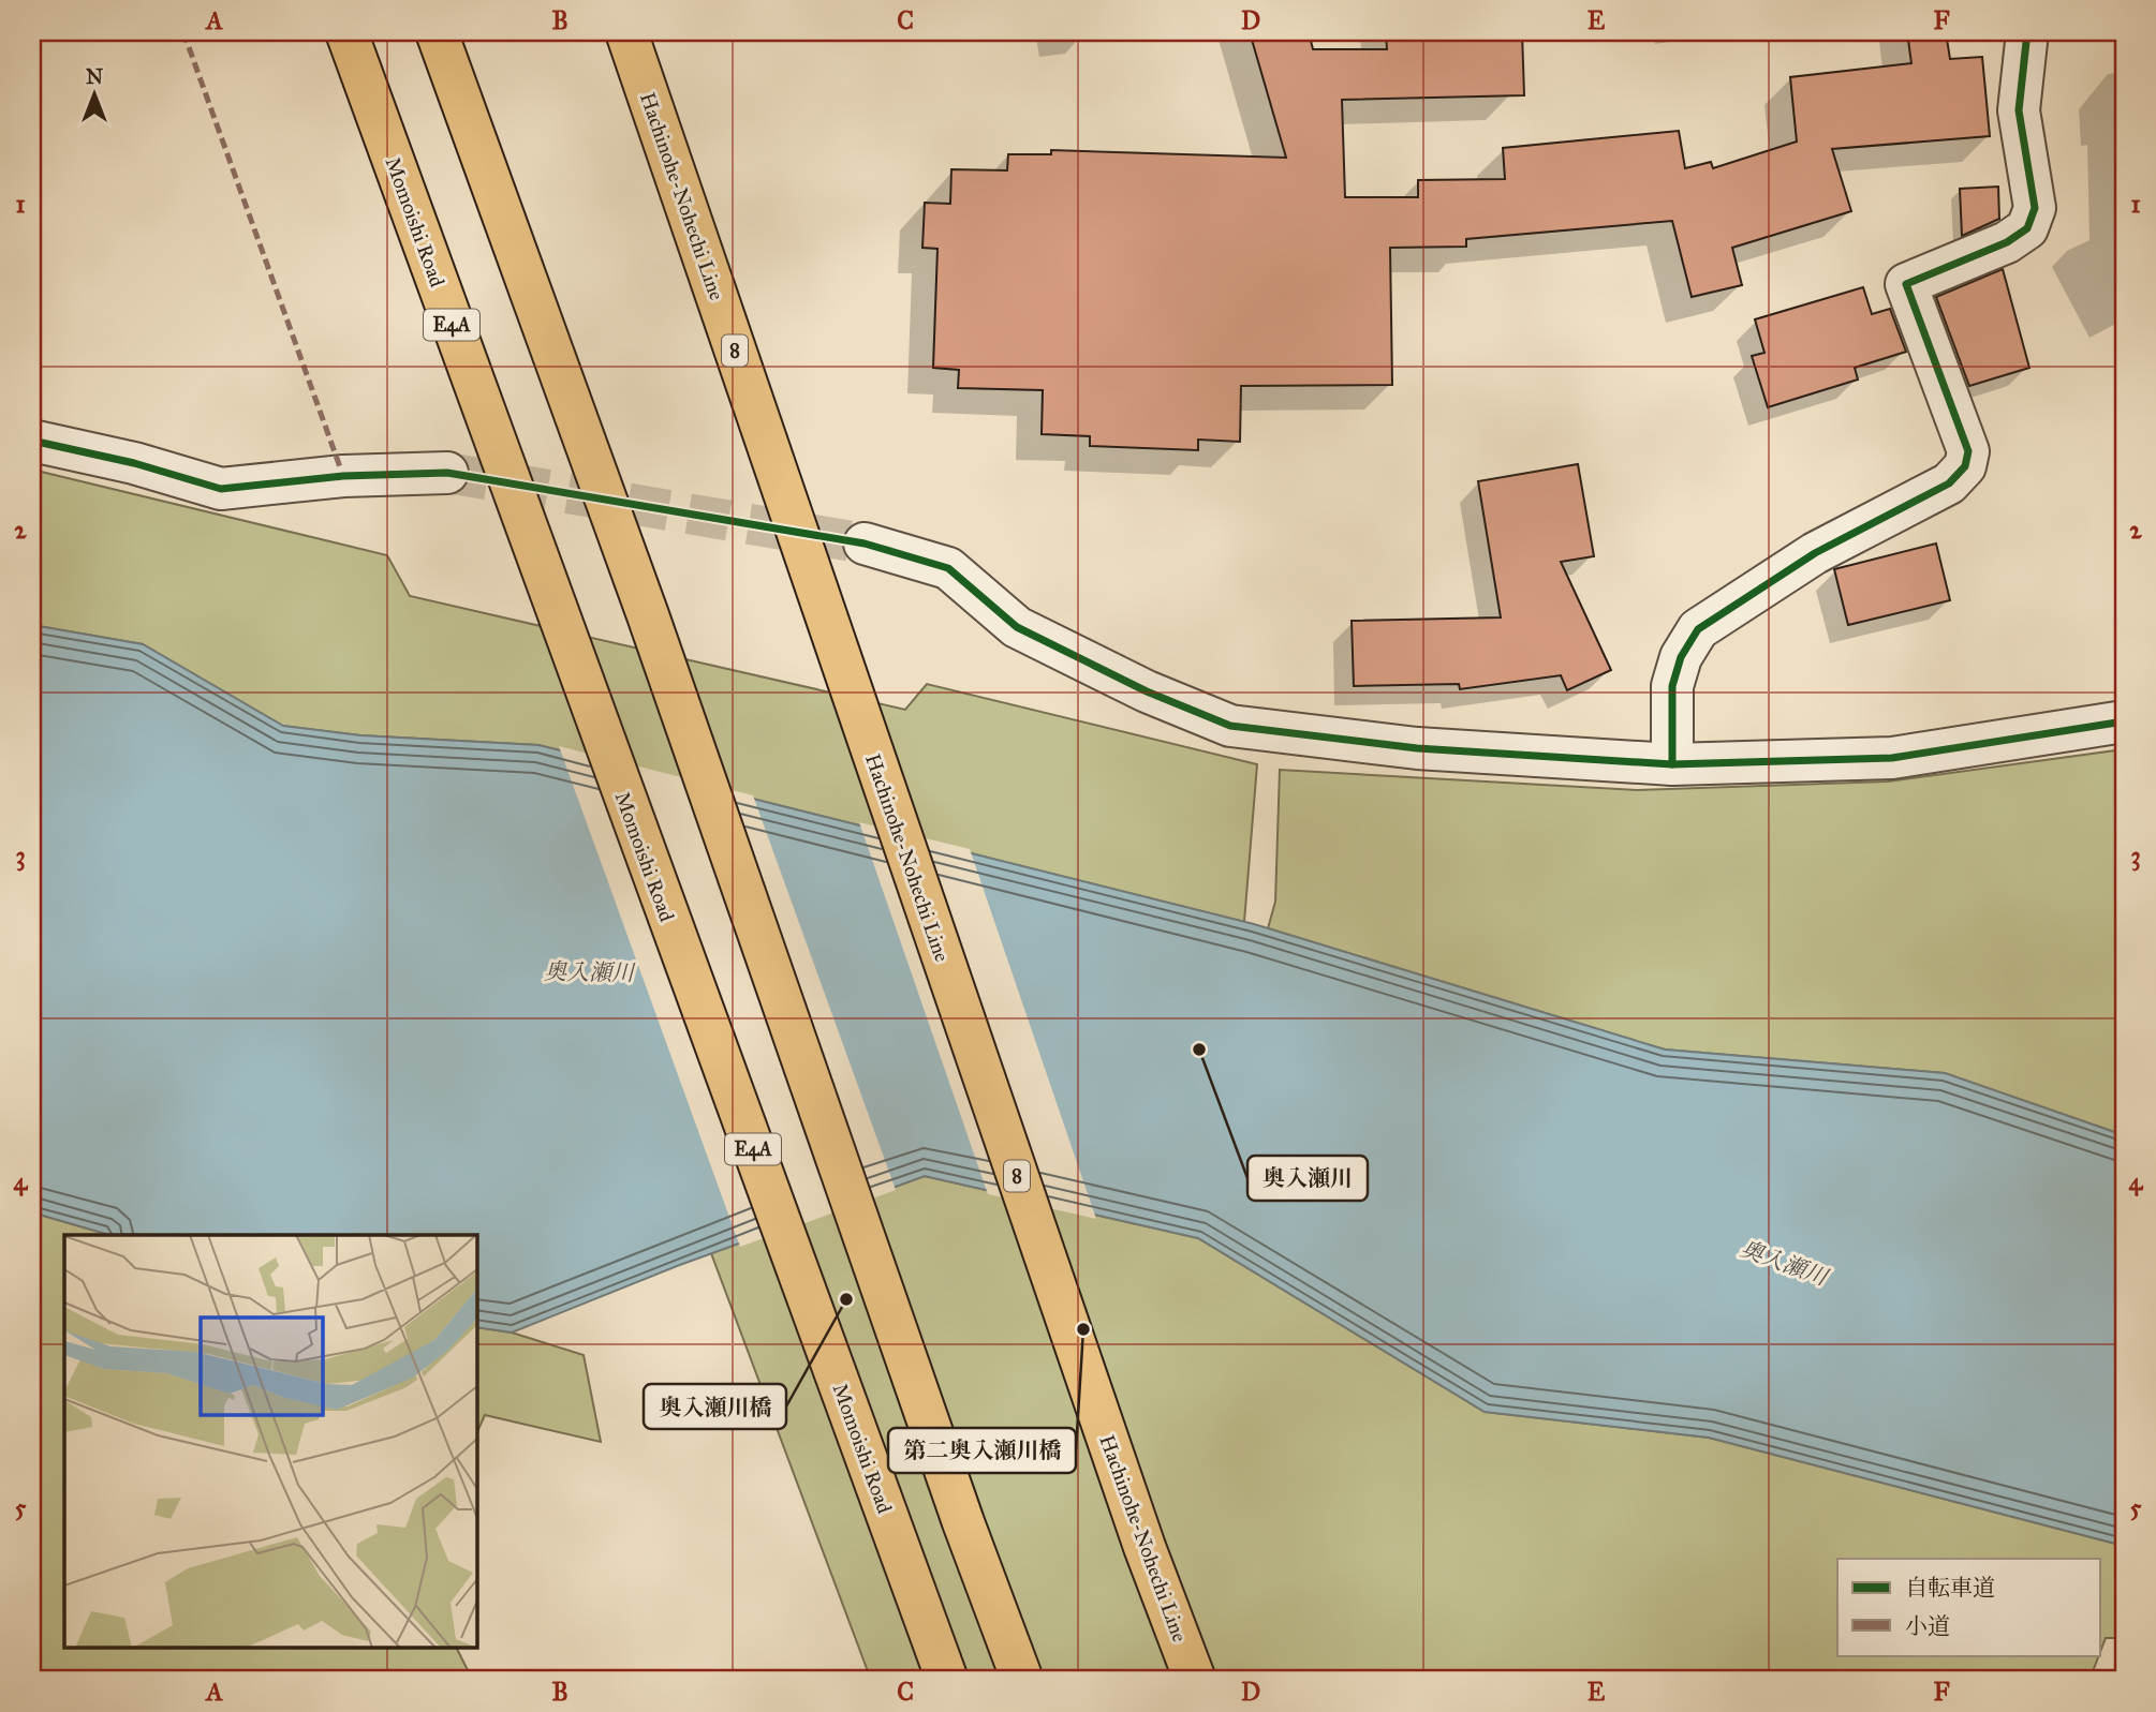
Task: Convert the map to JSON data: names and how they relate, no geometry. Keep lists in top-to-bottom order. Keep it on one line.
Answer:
{"streets":{"main road":["Hachinohe-Nohechi Line","Momoishi Road","E4A","8"]},"water":["奥入瀬川"],"places":["奥入瀬川","奥入瀬川橋","第二奥入瀬川橋"],"legend":["自転車道","小道"],"north":"top","grid":{"columns":["A","B","C","D","E","F"],"rows":["1","2","3","4","5"]}}
